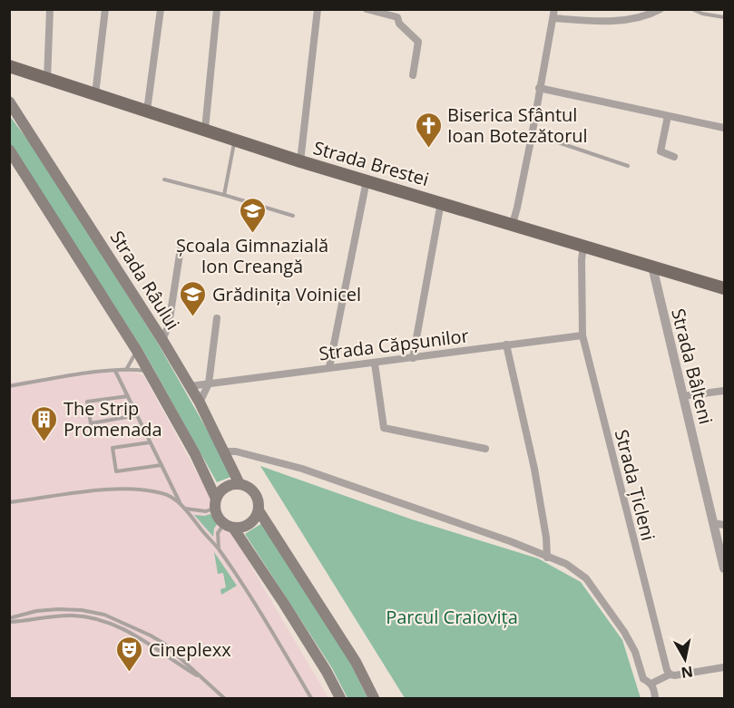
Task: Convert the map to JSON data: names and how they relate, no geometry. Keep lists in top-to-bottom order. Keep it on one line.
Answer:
{"streets":{"main road":["Strada Brestei","Strada Râului"],"street":["Strada Căpșunilor","Strada Bâlteni","Strada Țicleni"]},"crossings":[["Strada Brestei","Strada Bâlteni"],["Strada Brestei","Strada Țicleni"],["Strada Râului","Strada Căpșunilor"],["Strada Căpșunilor","Strada Țicleni"]],"parks":["Parcul Craiovița"],"places":{"church":["Biserica Sfântul Ioan Botezătorul"],"school or university":["Școala Gimnazială Ion Creangă","Grădinița Voinicel"],"building":["The Strip Promenada"],"theatre":["Cineplexx"]},"north":"bottom"}
